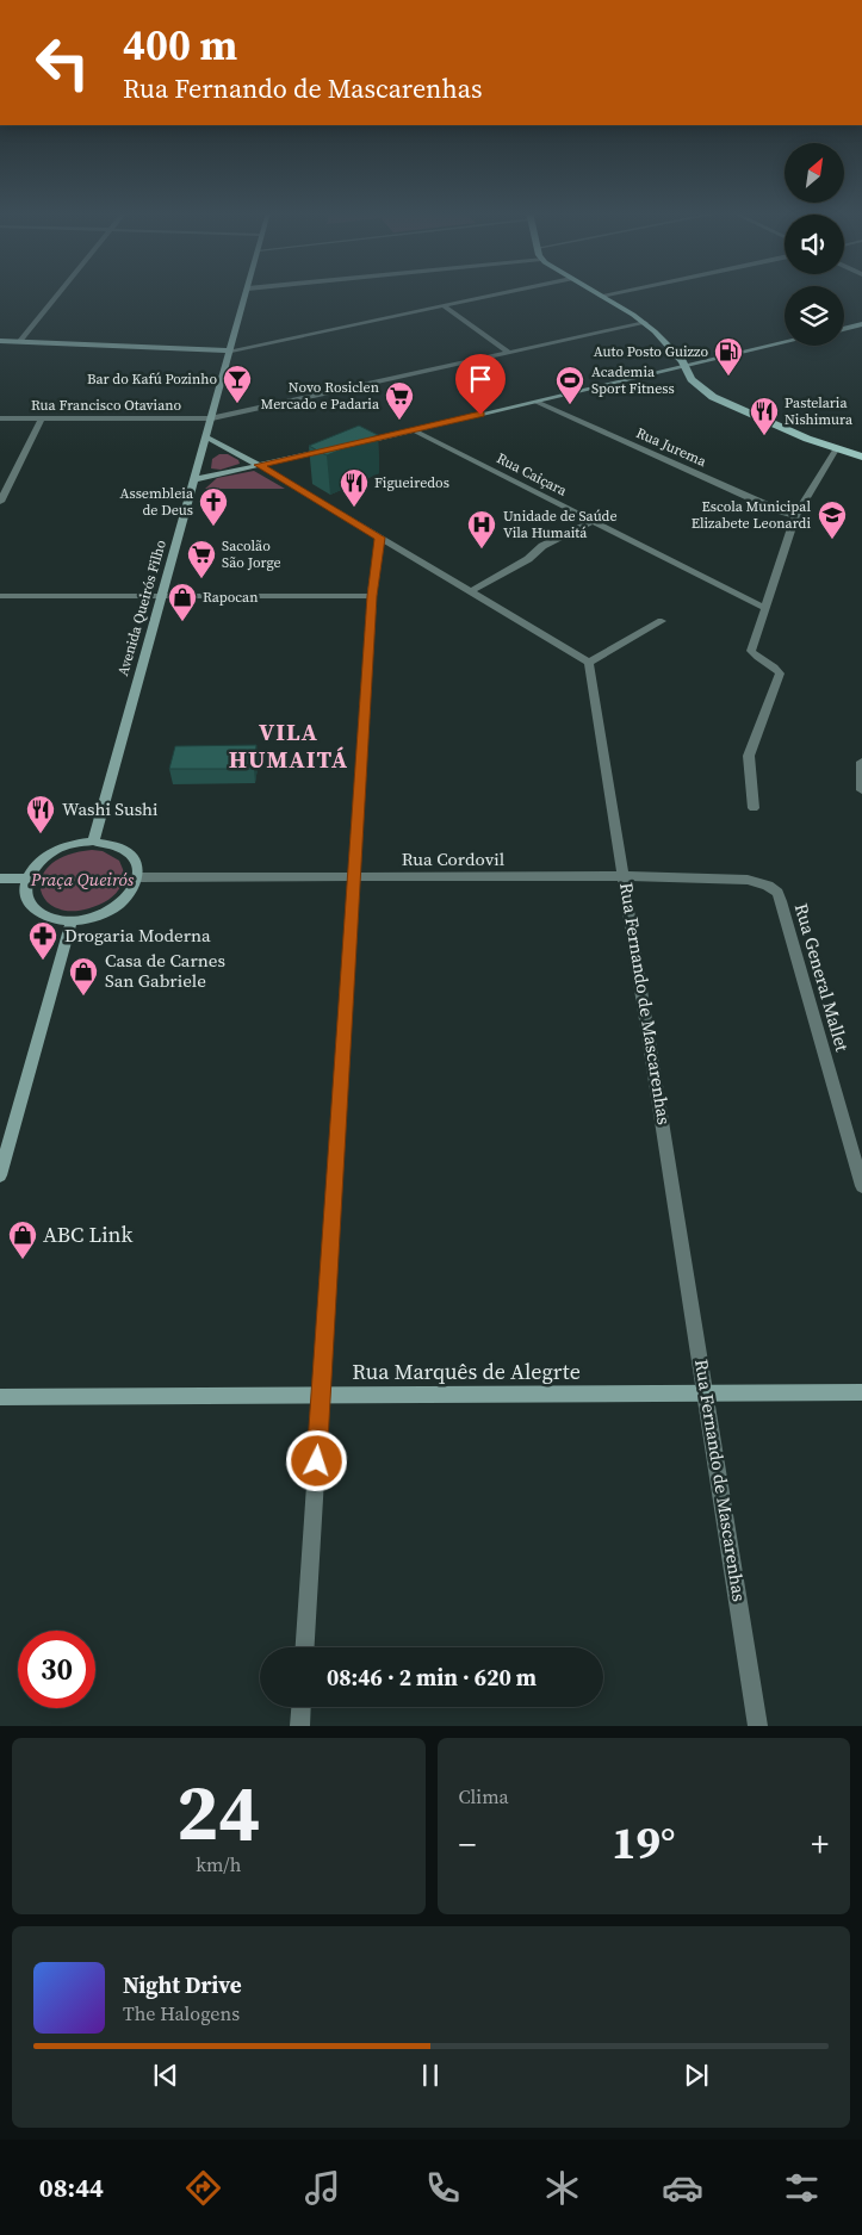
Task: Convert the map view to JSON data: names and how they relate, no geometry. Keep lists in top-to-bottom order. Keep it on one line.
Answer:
{"streets":{"main road":["Avenida Queirós Filho","Rua Marquês de Alegrte"],"street":["Rua Francisco Otaviano","Rua Jurema","Rua Caiçara","Rua Cordovil","Rua General Mallet","Rua Fernando de Mascarenhas"]},"crossings":[["Rua Francisco Otaviano","Avenida Queirós Filho"],["Avenida Queirós Filho","Rua Cordovil"],["Rua Cordovil","Rua General Mallet"],["Rua Cordovil","Rua Fernando de Mascarenhas"],["Rua Fernando de Mascarenhas","Rua Marquês de Alegrte"]],"districts":["VILA HUMAITÁ"],"parks":["Praça Queirós"],"places":{"fuel station":["Auto Posto Guizzo"],"bar":["Bar do Kafú Pozinho"],"sports":["Academia Sport Fitness"],"supermarket":["Novo Rosiclen Mercado e Padaria","Sacolão São Jorge"],"restaurant":["Pastelaria Nishimura","Figueiredos","Washi Sushi"],"church":["Assembleia de Deus"],"school or university":["Escola Municipal Elizabete Leonardi"],"hospital":["Unidade de Saúde Vila Humaitá"],"shop":["Rapocan","Casa de Carnes San Gabriele","ABC Link"],"pharmacy":["Drogaria Moderna"]},"north":"top right","page":{"turn":["400 m","Rua Fernando de Mascarenhas"],"limit":"30","trip":"08:46 · 2 min · 620 m","tile":[["24","km/h"],"Clima"],"heat":["−","19°","+"],"song":["Night Drive","The Halogens"],"tabs":"08:44"}}
